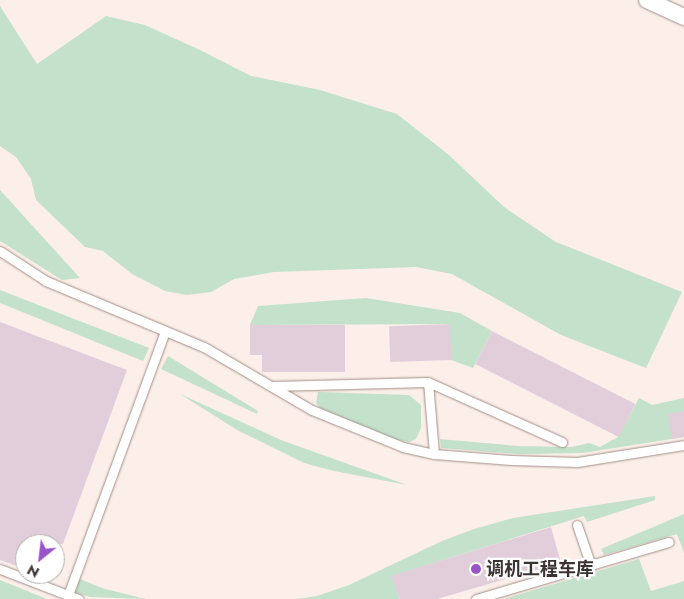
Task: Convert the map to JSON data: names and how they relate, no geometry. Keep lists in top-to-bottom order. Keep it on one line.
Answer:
{"places":["调机工程车库"],"north":"bottom left"}
